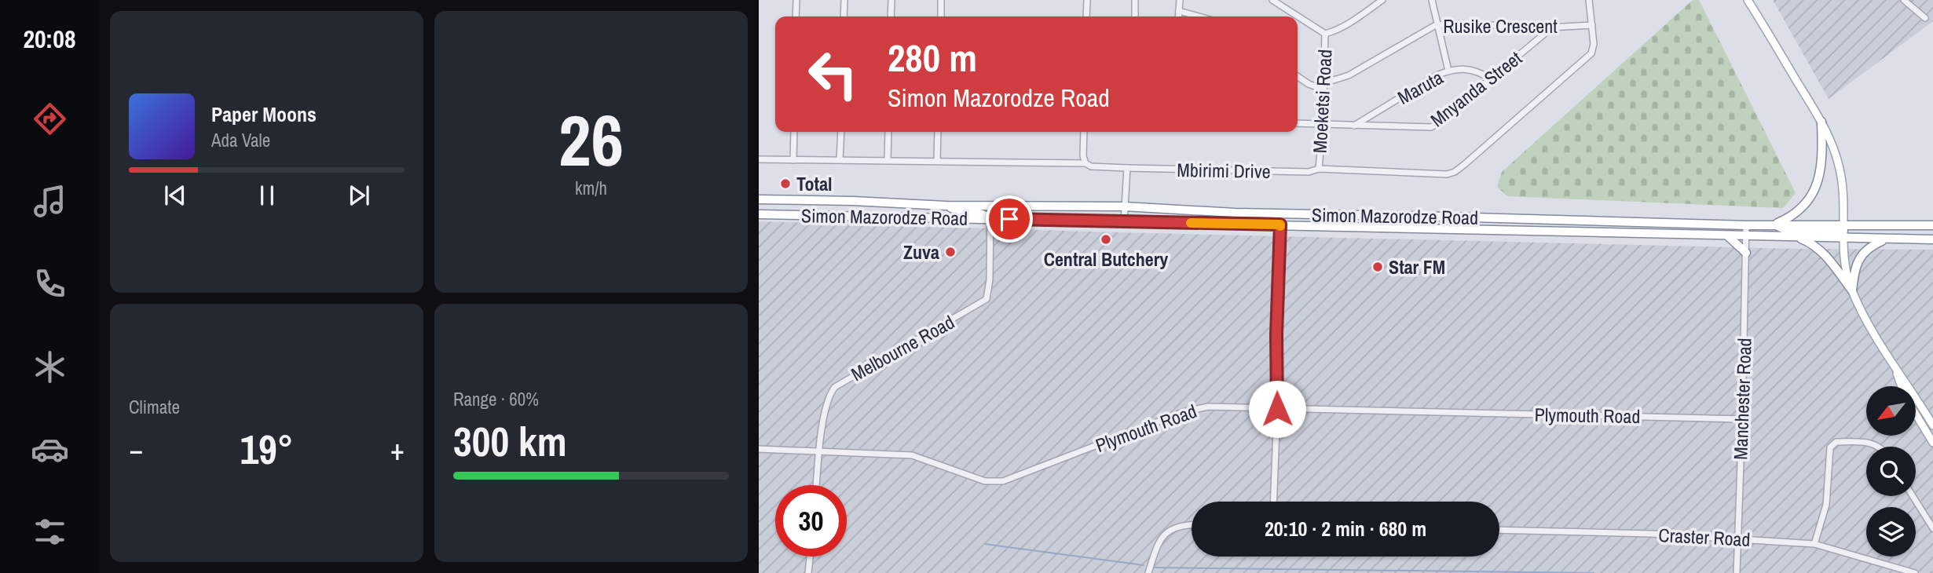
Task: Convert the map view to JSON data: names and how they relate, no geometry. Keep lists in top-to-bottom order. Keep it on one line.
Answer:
{"streets":{"highway":["Simon Mazorodze Road"],"street":["Rusike Crescent","Maruta","Mnyanda Street","Moeketsi Road","Mbirimi Drive","Melbourne Road","Manchester Road","Plymouth Road","Craster Road"]},"crossings":[["Rusike Crescent","Mnyanda Street"],["Rusike Crescent","Moeketsi Road"],["Rusike Crescent","Mbirimi Drive"],["Maruta","Mnyanda Street"],["Mnyanda Street","Moeketsi Road"],["Moeketsi Road","Mbirimi Drive"],["Simon Mazorodze Road","Melbourne Road"],["Simon Mazorodze Road","Manchester Road"],["Melbourne Road","Plymouth Road"],["Manchester Road","Plymouth Road"],["Manchester Road","Craster Road"]],"places":["Total","Central Butchery","Zuva","Star FM"],"north":"bottom left","page":{"tabs":"20:08","tile":[["26","km/h"],"Climate",["Range · 60%","300 km"]],"turn":["280 m","Simon Mazorodze Road"],"song":["Paper Moons","Ada Vale"],"heat":["−","19°","+"],"limit":"30","trip":"20:10 · 2 min · 680 m"}}
